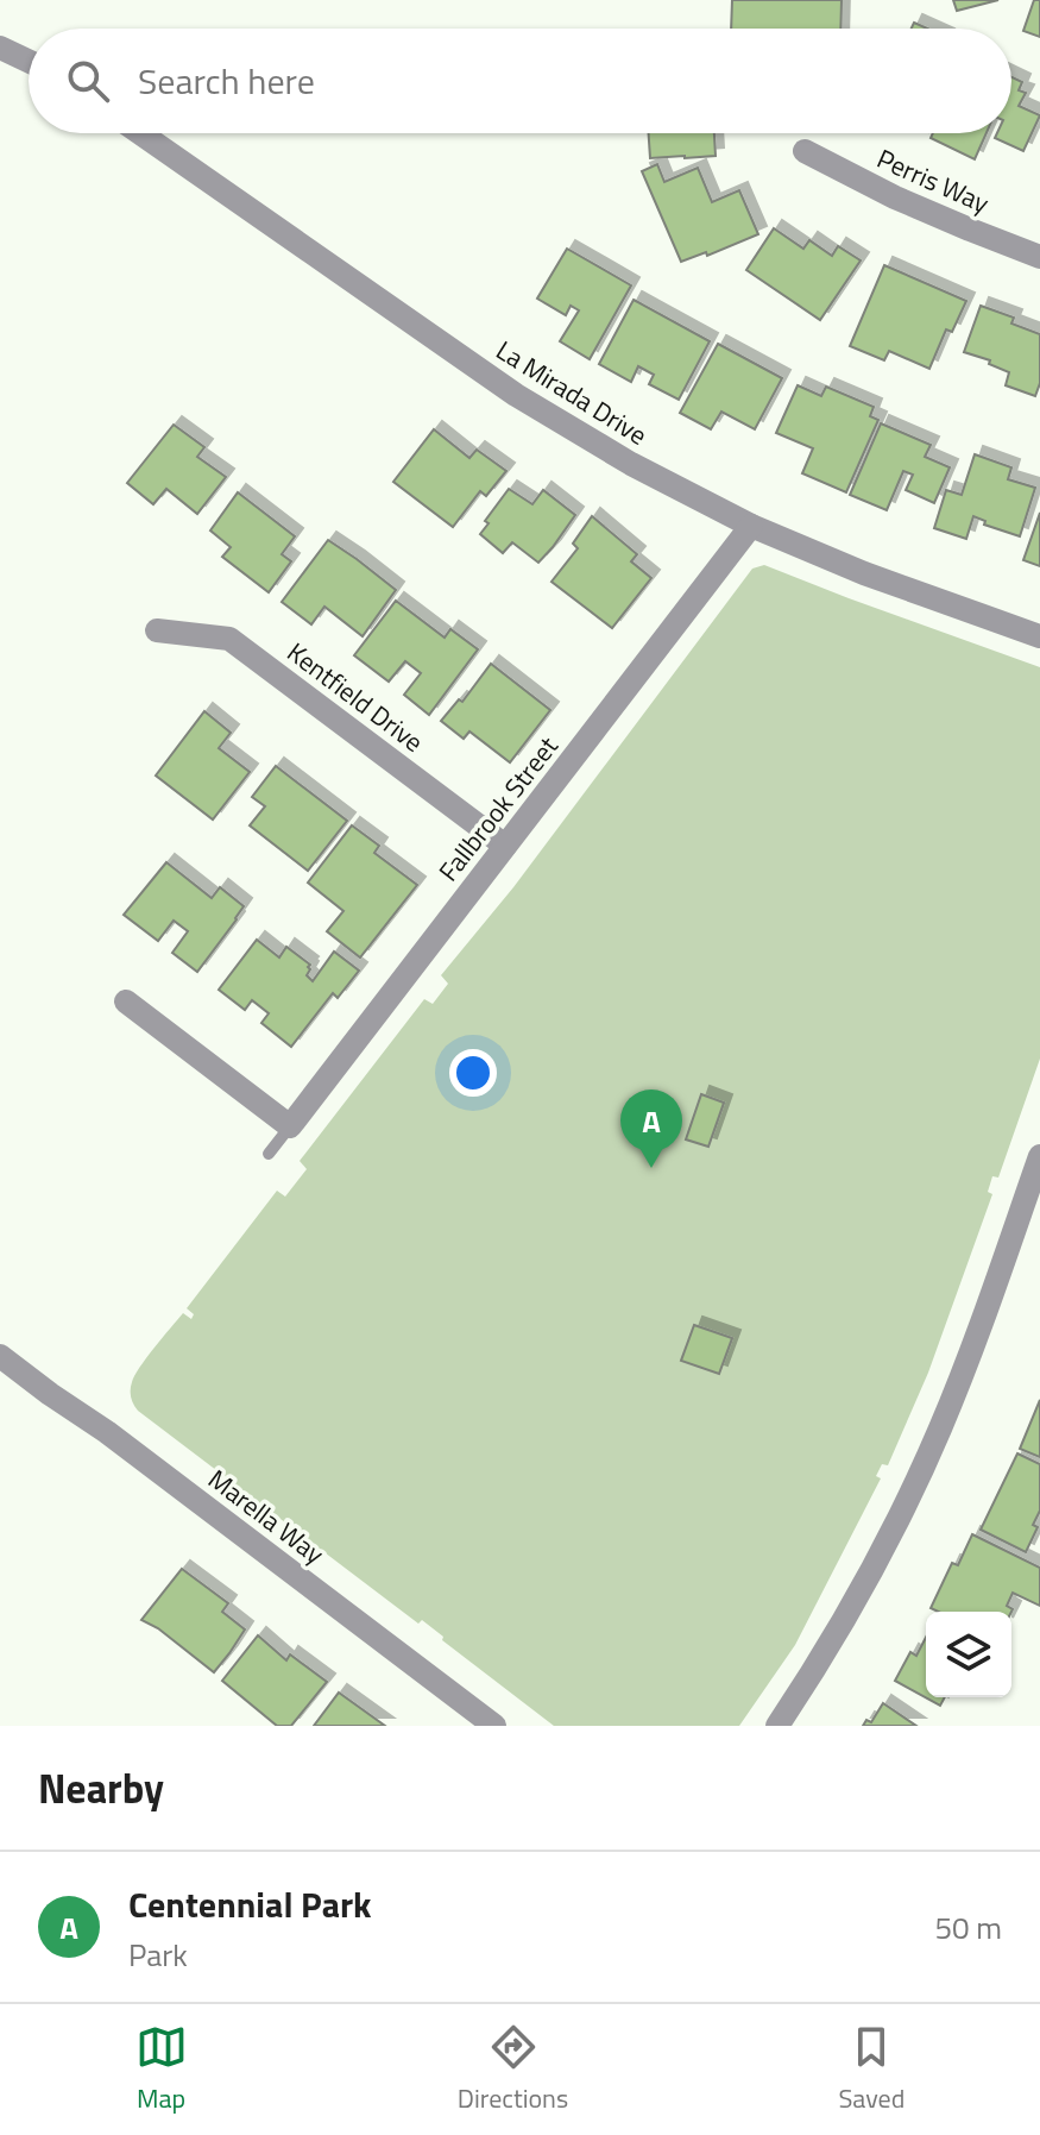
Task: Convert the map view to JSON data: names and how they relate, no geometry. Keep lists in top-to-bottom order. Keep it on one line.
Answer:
{"streets":{"street":["Perris Way","La Mirada Drive","Kentfield Drive","Fallbrook Street","Marella Way"]},"crossings":[["La Mirada Drive","Fallbrook Street"],["Kentfield Drive","Fallbrook Street"]],"page":{"search":"Search here","pins":"A","heading":"Nearby","list":[{"mark":"A","name":"Centennial Park","note":"Park","value":"50 m"}],"nav":["Map","Directions","Saved"]}}
